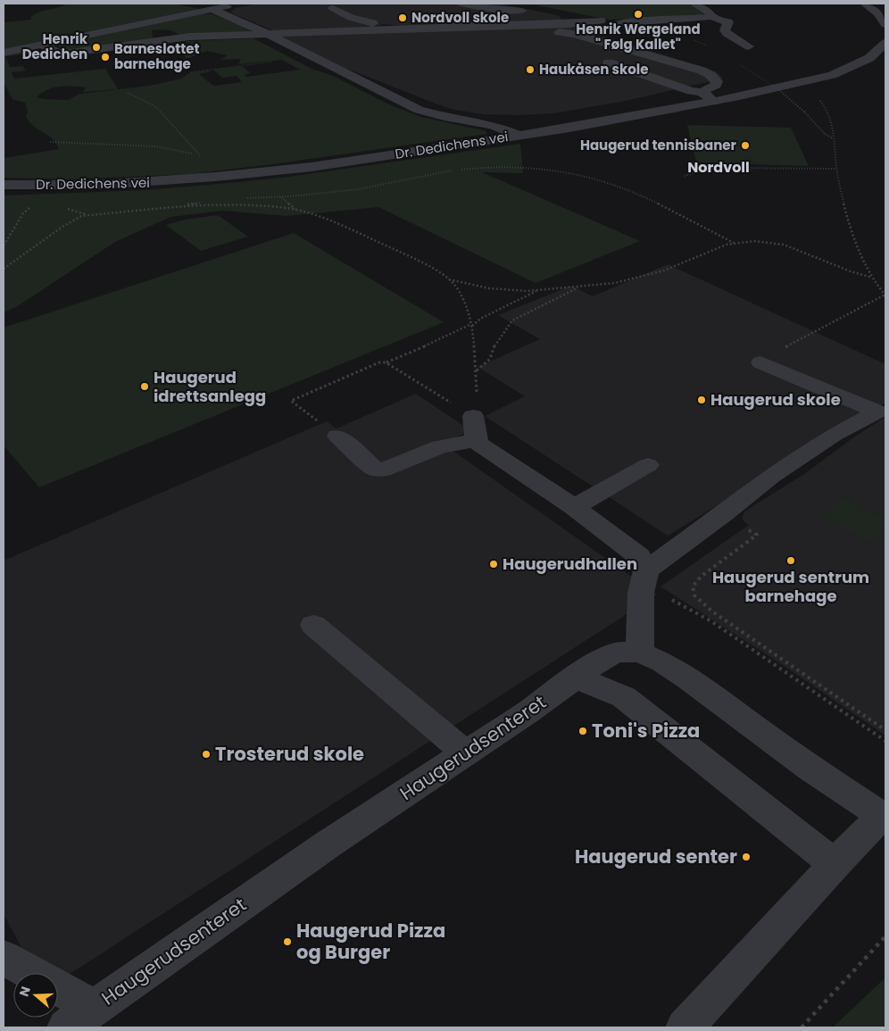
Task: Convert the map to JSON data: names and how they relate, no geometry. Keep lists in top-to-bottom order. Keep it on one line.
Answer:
{"streets":{"street":["Dr. Dedichens vei","Haugerudsenteret"]},"districts":["Nordvoll"],"places":["Henrik Wergeland \" Følg Kallet\"","Nordvoll skole","Henrik Dedichen","Barneslottet barnehage","Haukåsen skole","Haugerud tennisbaner","Haugerud idrettsanlegg","Haugerud skole","Haugerud sentrum barnehage","Haugerudhallen","Toni's Pizza","Trosterud skole","Haugerud senter","Haugerud Pizza og Burger"],"north":"left"}
